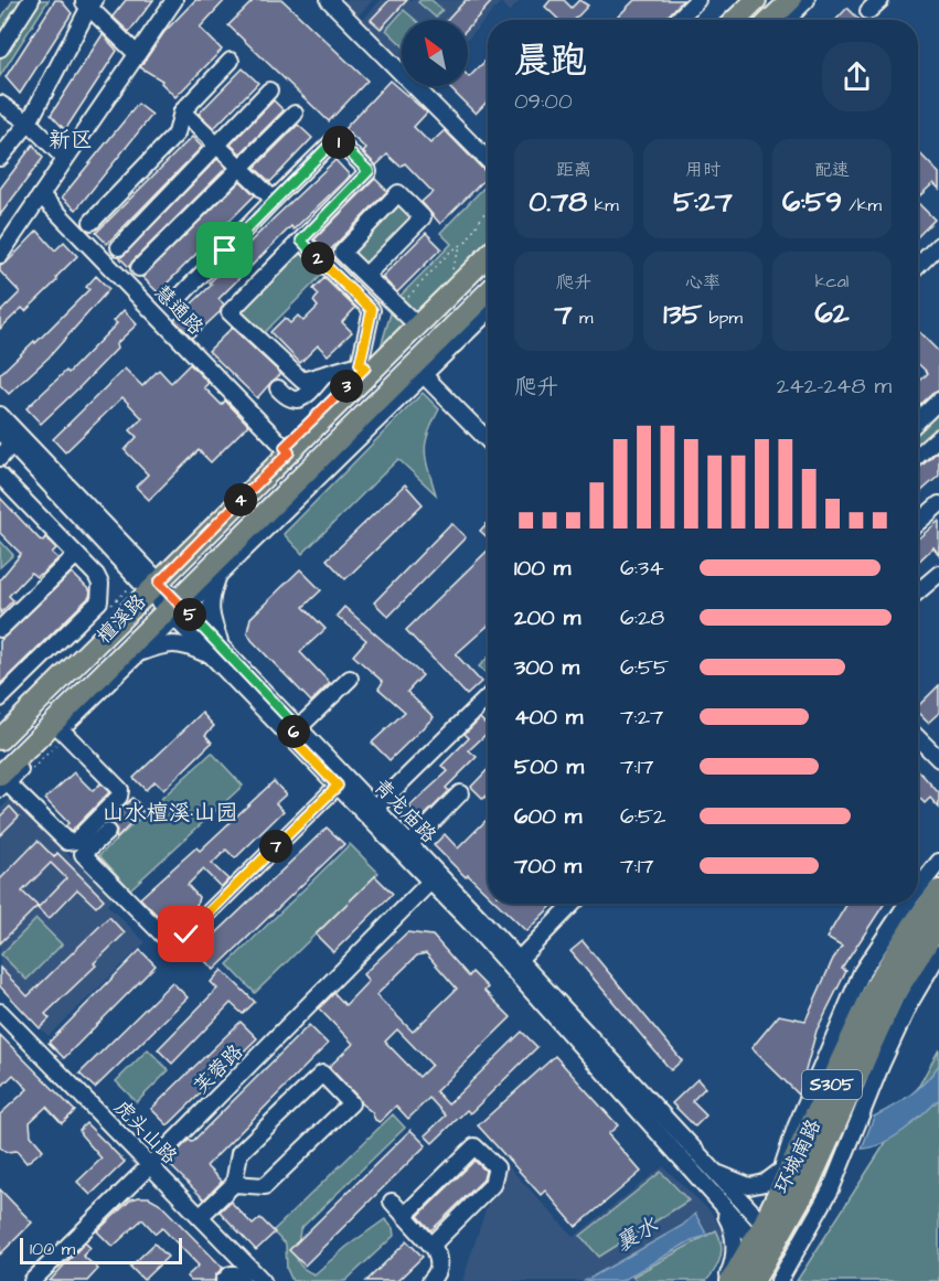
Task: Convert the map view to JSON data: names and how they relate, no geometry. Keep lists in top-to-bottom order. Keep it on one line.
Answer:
{"streets":{"highway":["S305","环城南路"],"main road":["檀溪路"],"street":["慧通路","青龙庙路","芙蓉路","虎头山路"]},"crossings":[["慧通路","檀溪路"],["檀溪路","青龙庙路"],["青龙庙路","芙蓉路"],["青龙庙路","环城南路"],["芙蓉路","虎头山路"]],"districts":["新区","山水檀溪·山园"],"water":["襄水"],"scale_bar":"100 m","north":"top left","page":{"heading":["晨跑","09:00"],"pins":["1","2","3","4","5","6","7"],"stats":[["距离","0.78 km"],["用时","5:27"],["配速","6:59 /km"],["爬升","7 m"],["心率","135 bpm"],["kcal","62"]],"chart":["爬升","242–248 m"],"list":[{"name":"100 m","note":"6:34"},{"name":"200 m","note":"6:28"},{"name":"300 m","note":"6:55"},{"name":"400 m","note":"7:27"},{"name":"500 m","note":"7:17"},{"name":"600 m","note":"6:52"},{"name":"700 m","note":"7:17"}],"scale":"100 m"}}
